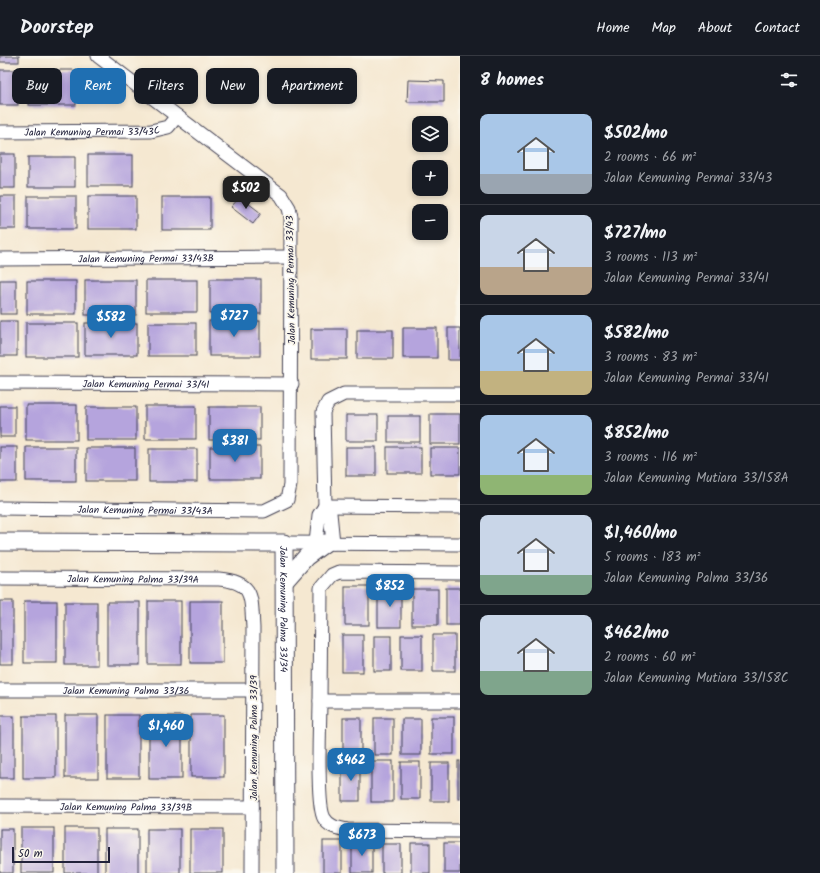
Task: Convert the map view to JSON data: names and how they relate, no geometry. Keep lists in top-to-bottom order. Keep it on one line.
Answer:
{"streets":{"main road":["Jalan Kemuning Palma 33/34"],"street":["Jalan Kemuning Permai 33/43C","Jalan Kemuning Permai 33/43B","Jalan Kemuning Permai 33/43","Jalan Kemuning Permai 33/41","Jalan Kemuning Permai 33/43A","Jalan Kemuning Palma 33/39A","Jalan Kemuning Palma 33/36","Jalan Kemuning Palma 33/39","Jalan Kemuning Palma 33/39B"]},"crossings":[["Jalan Kemuning Permai 33/43C","Jalan Kemuning Permai 33/43"],["Jalan Kemuning Permai 33/43B","Jalan Kemuning Permai 33/43"],["Jalan Kemuning Permai 33/43","Jalan Kemuning Permai 33/41"],["Jalan Kemuning Permai 33/43","Jalan Kemuning Permai 33/43A"],["Jalan Kemuning Palma 33/39A","Jalan Kemuning Palma 33/39"],["Jalan Kemuning Palma 33/36","Jalan Kemuning Palma 33/39"],["Jalan Kemuning Palma 33/39","Jalan Kemuning Palma 33/39B"]],"scale_bar":"50 m","page":{"header":"Doorstep","nav":["Home","Map","About","Contact"],"heading":"8 homes","chip":["Buy","Rent","Filters","New","Apartment"],"list":[{"name":"$502/mo","note":"2 rooms · 66 m² · Jalan Kemuning Permai 33/43"},{"name":"$727/mo","note":"3 rooms · 113 m² · Jalan Kemuning Permai 33/41"},{"name":"$582/mo","note":"3 rooms · 83 m² · Jalan Kemuning Permai 33/41"},{"name":"$852/mo","note":"3 rooms · 116 m² · Jalan Kemuning Mutiara 33/158A"},{"name":"$1,460/mo","note":"5 rooms · 183 m² · Jalan Kemuning Palma 33/36"},{"name":"$462/mo","note":"2 rooms · 60 m² · Jalan Kemuning Mutiara 33/158C"}],"map_buttons":["+","−"],"price":["$502","$727","$582","$381","$852","$1,460","$462","$673"],"scale":"50 m"}}
